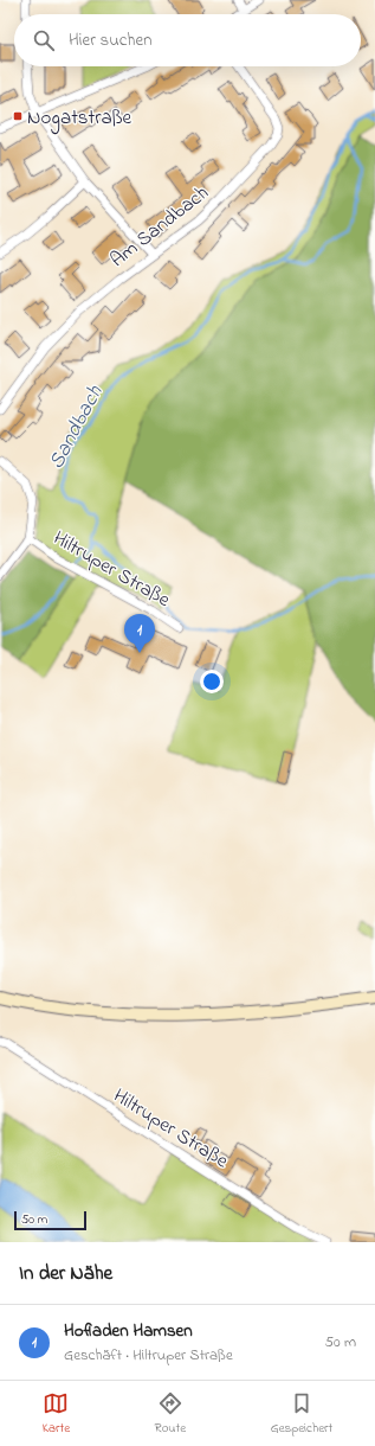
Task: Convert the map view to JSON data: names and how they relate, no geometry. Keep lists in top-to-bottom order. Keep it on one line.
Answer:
{"streets":{"street":["Am Sandbach","Hiltruper Straße"]},"water":["Sandbach"],"places":{"transit":["Nogatstraße"]},"scale_bar":"50 m","page":{"search":"Hier suchen","pins":"1","scale":"50 m","heading":"In der Nähe","list":[{"mark":"1","name":"Hofladen Hamsen","note":"Geschäft · Hiltruper Straße","value":"50 m"}],"nav":["Karte","Route","Gespeichert"]}}
